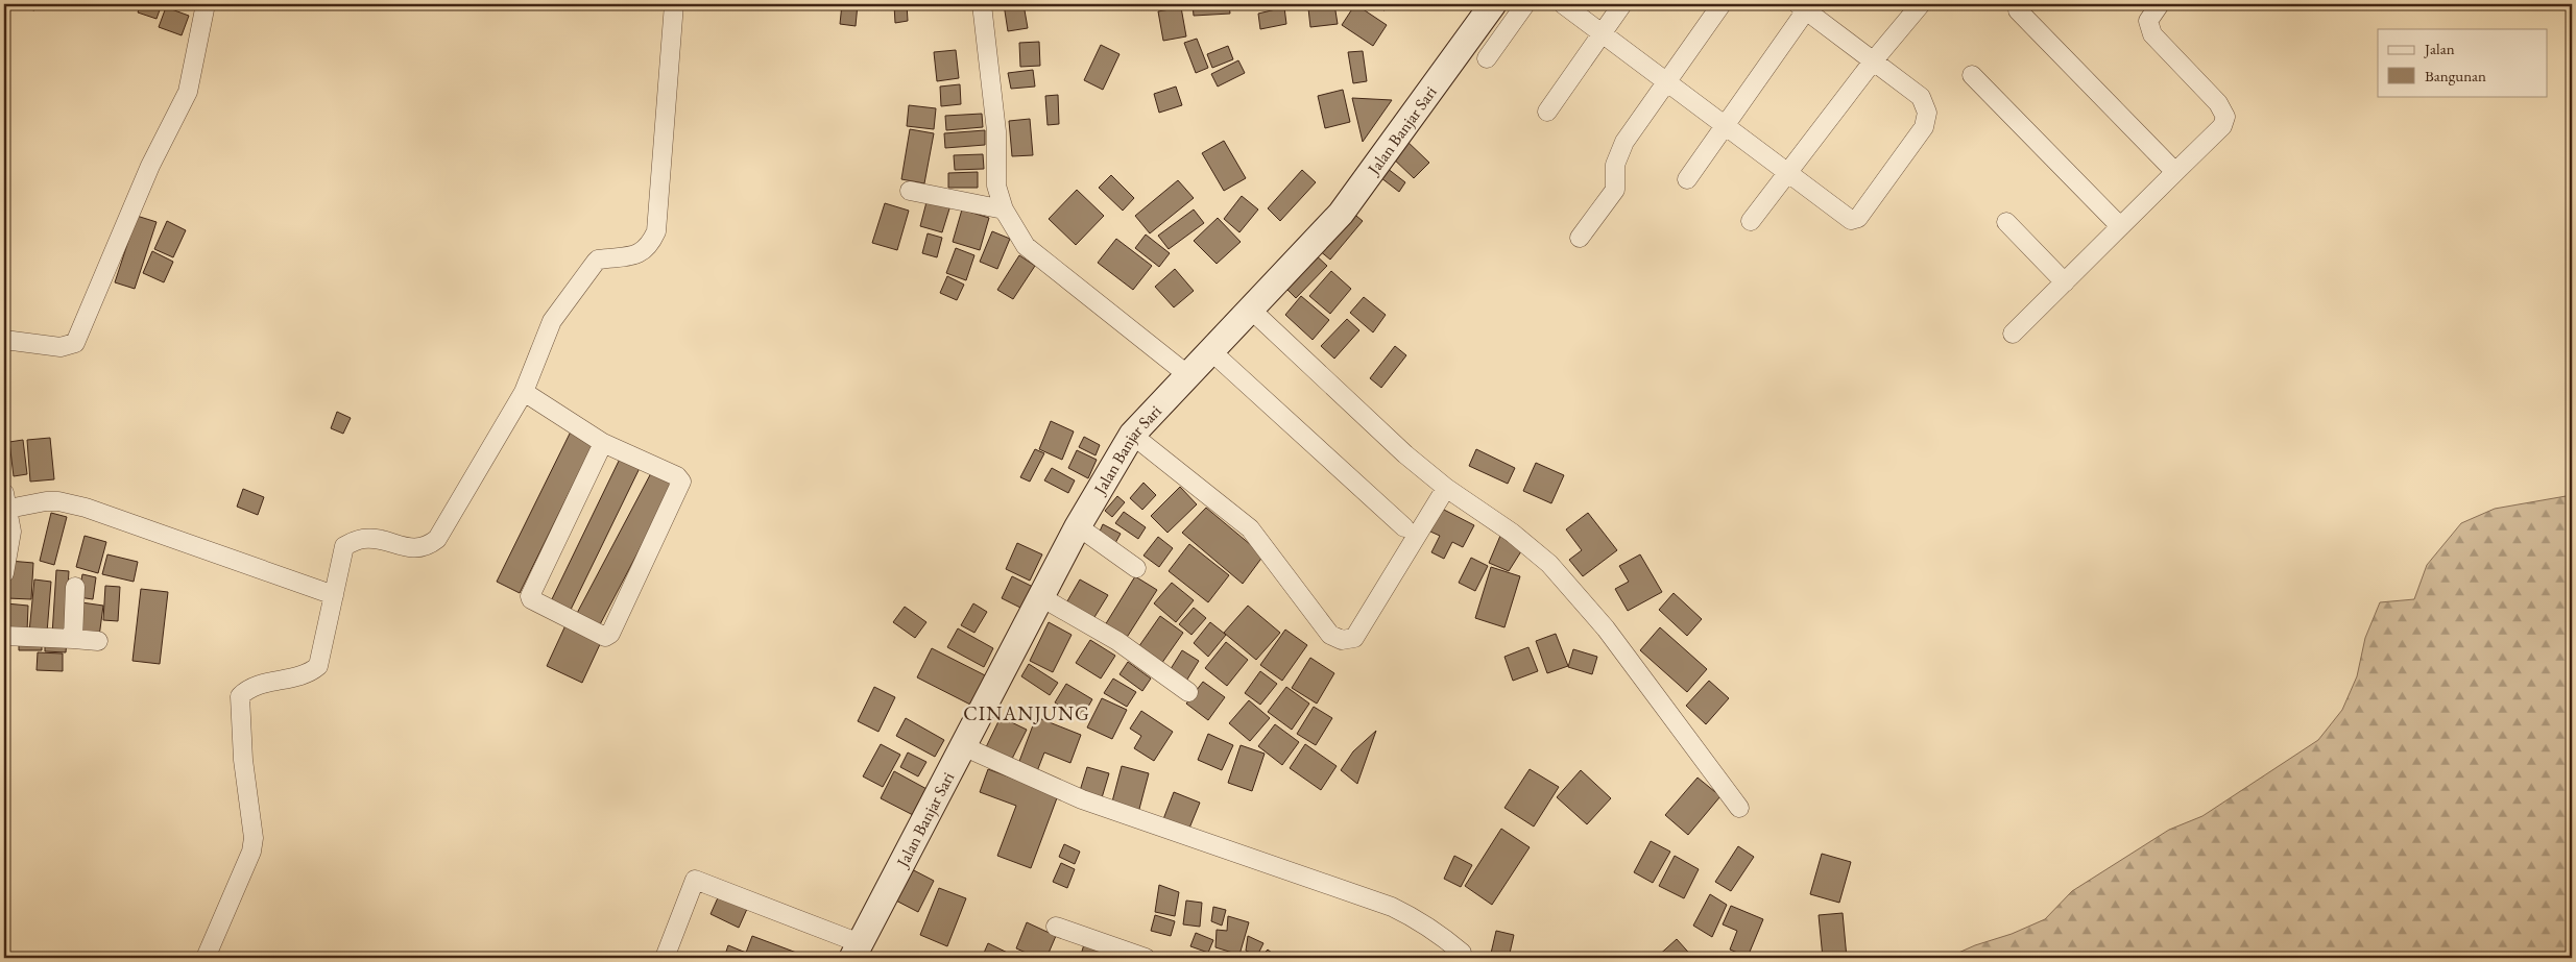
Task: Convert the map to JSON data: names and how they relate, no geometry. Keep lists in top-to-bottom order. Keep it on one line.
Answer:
{"streets":{"street":["Jalan Banjar Sari"]},"districts":["CINANJUNG"],"legend":["Jalan","Bangunan"]}
